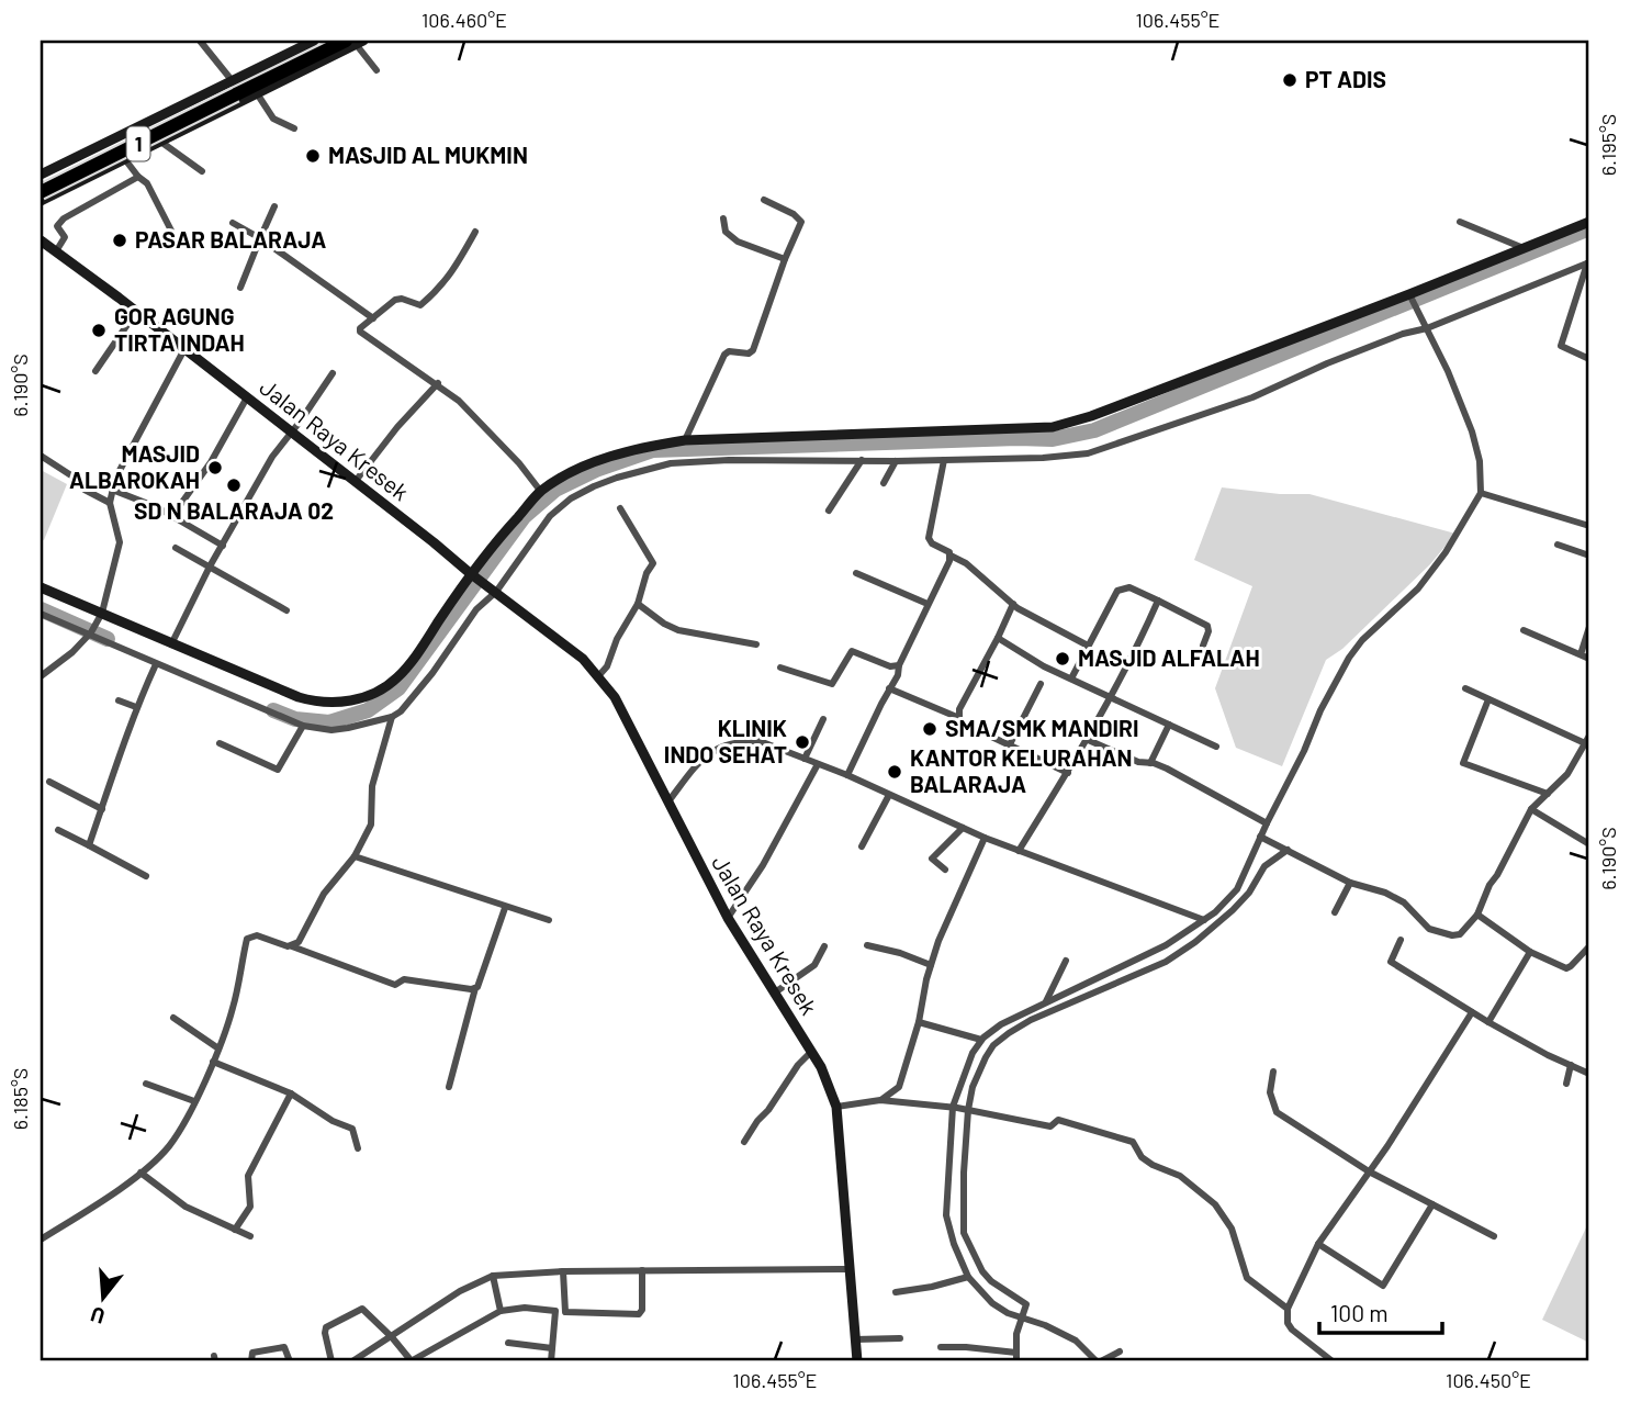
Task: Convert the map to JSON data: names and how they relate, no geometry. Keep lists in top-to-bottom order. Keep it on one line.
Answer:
{"streets":{"highway":["1"],"main road":["Jalan Raya Kresek"]},"places":["PT ADIS","MASJID AL MUKMIN","PASAR BALARAJA","GOR AGUNG TIRTA INDAH","MASJID ALBAROKAH","SD N BALARAJA 02","MASJID ALFALAH","SMA/SMK MANDIRI","KLINIK INDO SEHAT","KANTOR KELURAHAN BALARAJA"],"scale_bar":"100 m","north":"bottom","coordinates":["106.460°E","106.455°E","6.195°S","6.190°S","6.185°S","106.450°E"]}
